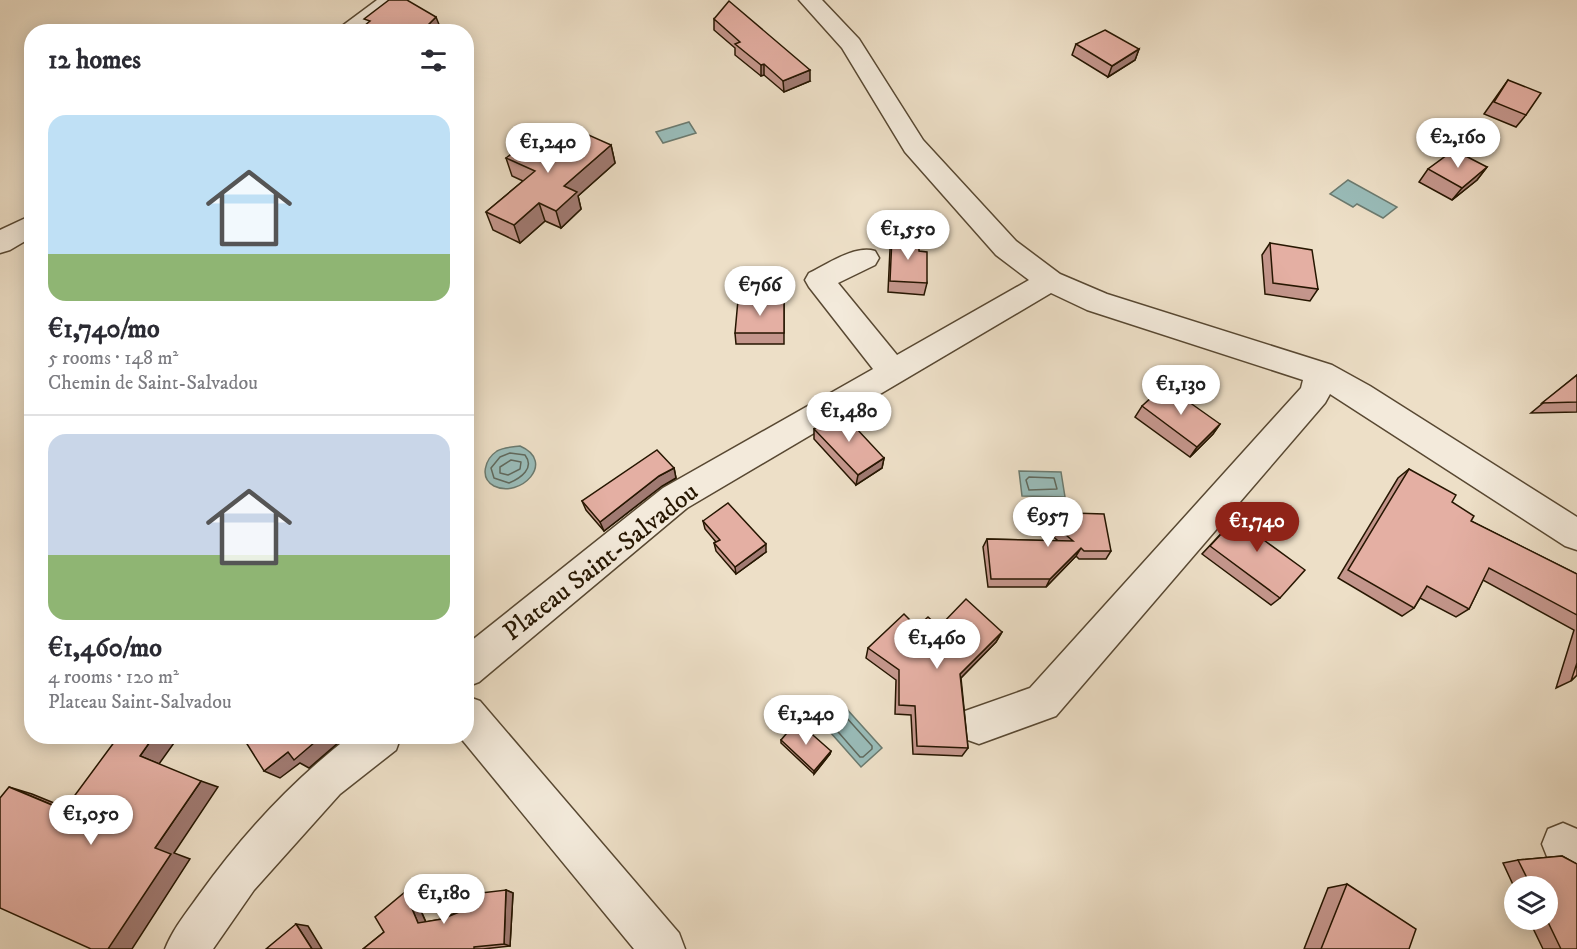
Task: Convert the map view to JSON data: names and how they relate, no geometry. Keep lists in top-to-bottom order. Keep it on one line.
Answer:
{"streets":{"street":["Plateau Saint-Salvadou"]},"page":{"heading":"12 homes","list":[{"name":"€1,740/mo","note":"5 rooms · 148 m² · Chemin de Saint-Salvadou"},{"name":"€1,460/mo","note":"4 rooms · 120 m² · Plateau Saint-Salvadou"}],"price":["€2,160","€1,240","€1,550","€766","€1,130","€1,480","€957","€1,740","€1,460","€1,240","€1,050","€1,180"]}}
